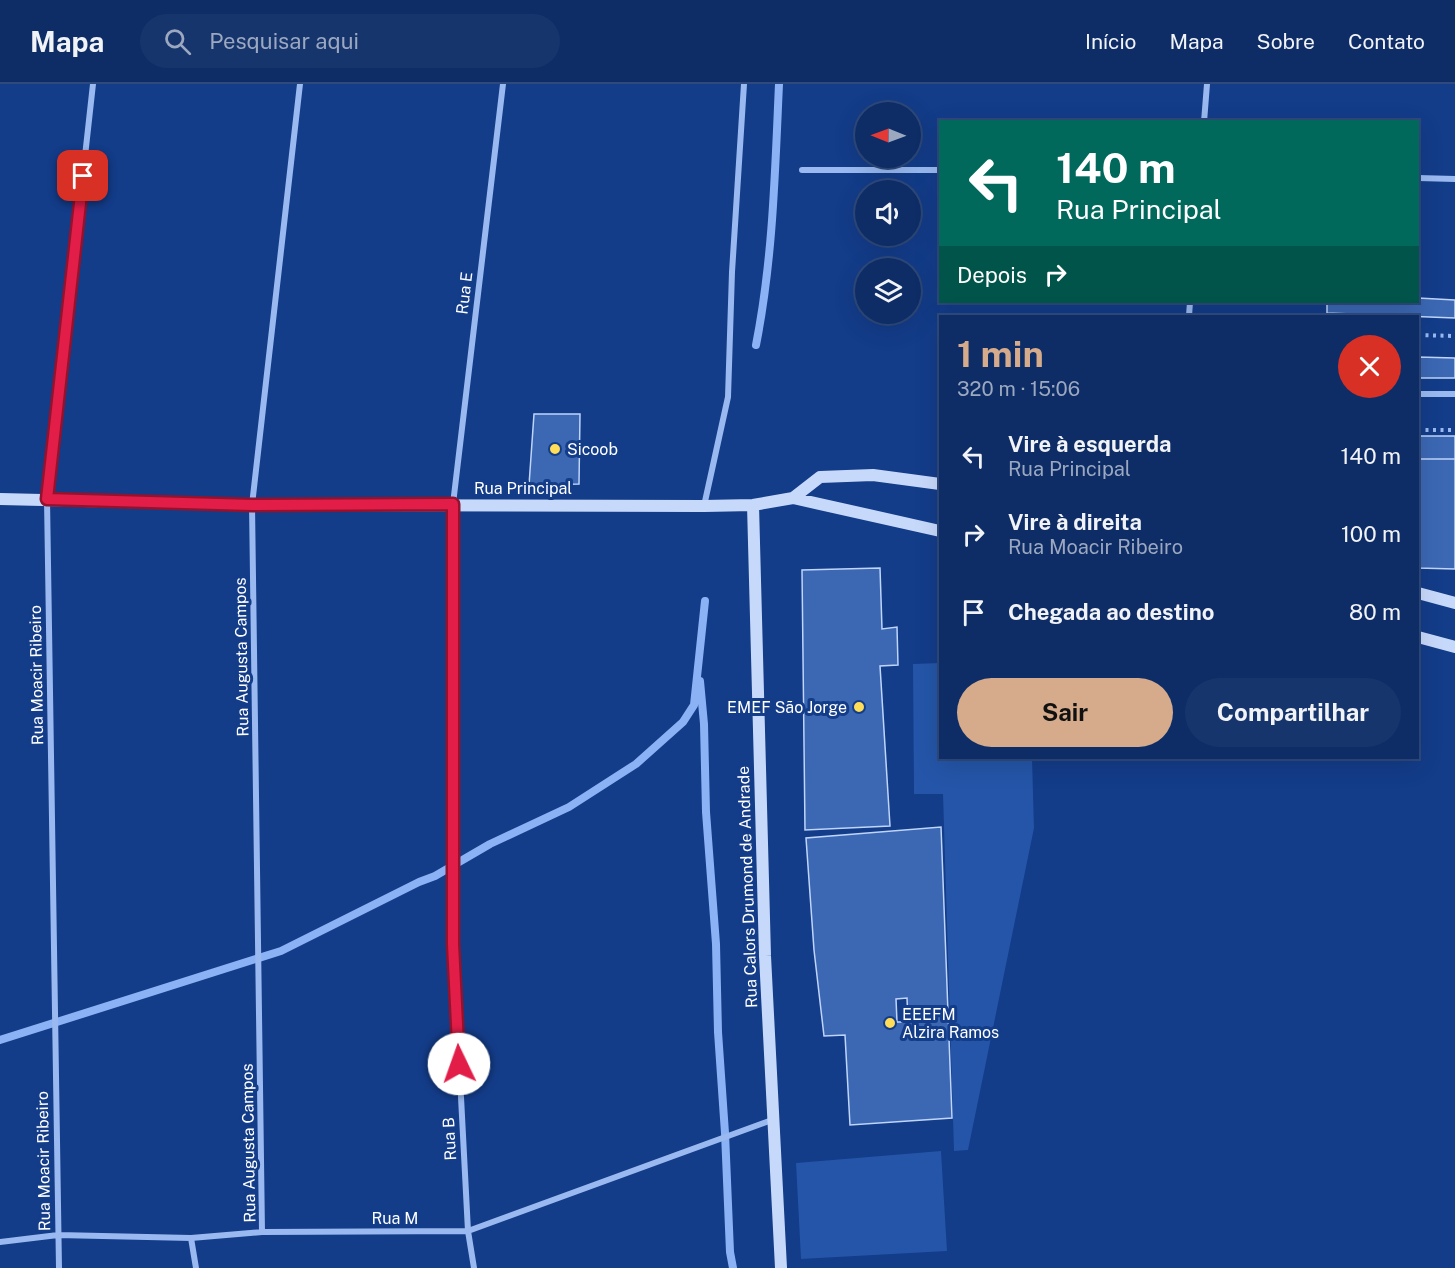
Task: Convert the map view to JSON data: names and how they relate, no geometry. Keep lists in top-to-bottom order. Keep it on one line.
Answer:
{"streets":{"main road":["Rua Principal","Rua Calors Drumond de Andrade"],"street":["Rua E","Rua Augusta Campos","Rua Moacir Ribeiro","Rua B","Rua M"]},"crossings":[["Rua E","Rua Principal"],["Rua E","Rua B"],["Rua Principal","Rua Augusta Campos"],["Rua Principal","Rua Moacir Ribeiro"],["Rua Principal","Rua Calors Drumond de Andrade"],["Rua Principal","Rua B"],["Rua Augusta Campos","Rua M"],["Rua Moacir Ribeiro","Rua M"],["Rua Calors Drumond de Andrade","Rua M"],["Rua B","Rua M"]],"places":["Sicoob","EMEF São Jorge","EEEFM Alzira Ramos"],"north":"left","page":{"header":"Mapa","search":"Pesquisar aqui","nav":["Início","Mapa","Sobre","Contato"],"turn":["140 m","Rua Principal"],"then":"Depois","heading":["1 min","320 m · 15:06"],"list":[{"name":"Vire à esquerda","note":"Rua Principal","value":"140 m"},{"name":"Vire à direita","note":"Rua Moacir Ribeiro","value":"100 m"},{"name":"Chegada ao destino","value":"80 m"}],"buttons":["Sair","Compartilhar"]}}
